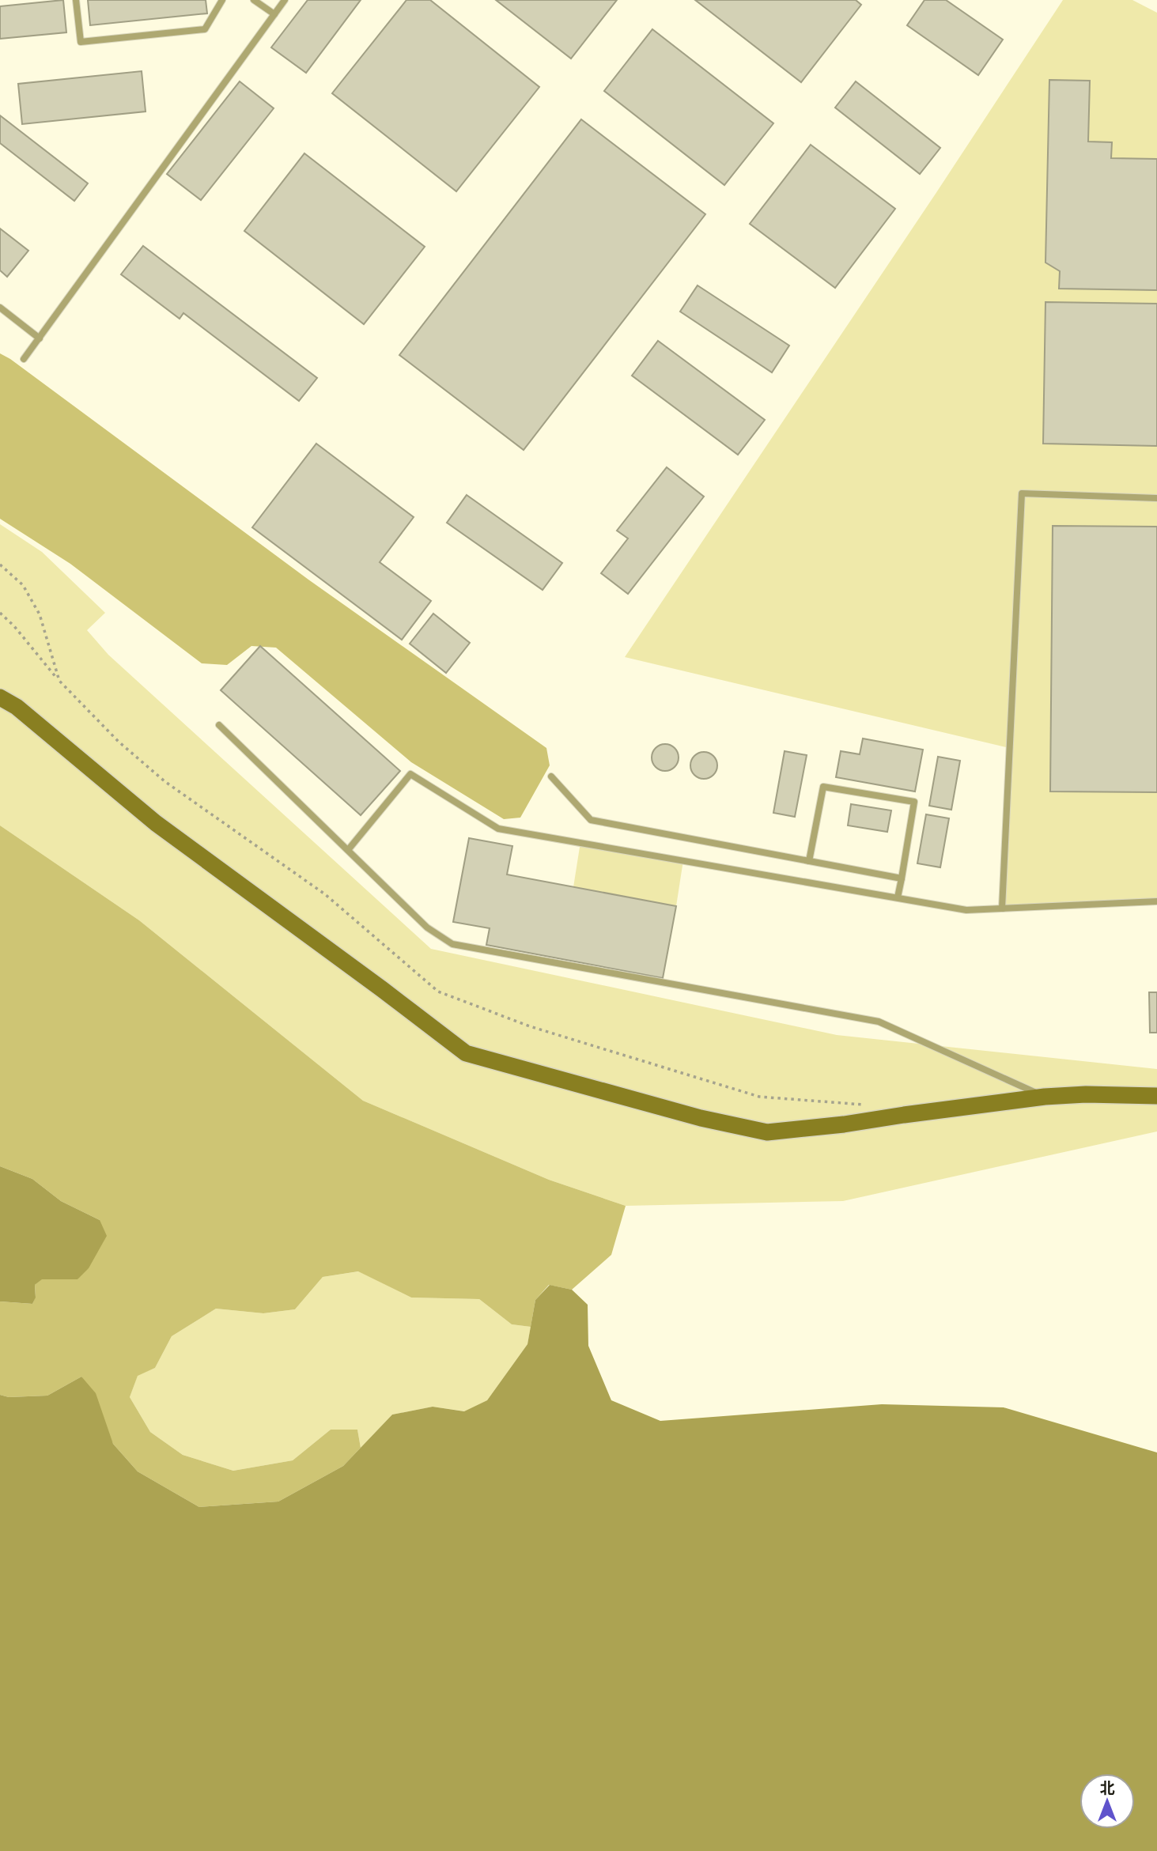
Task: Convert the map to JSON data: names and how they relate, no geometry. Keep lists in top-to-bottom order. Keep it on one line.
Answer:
{"north":"top"}
